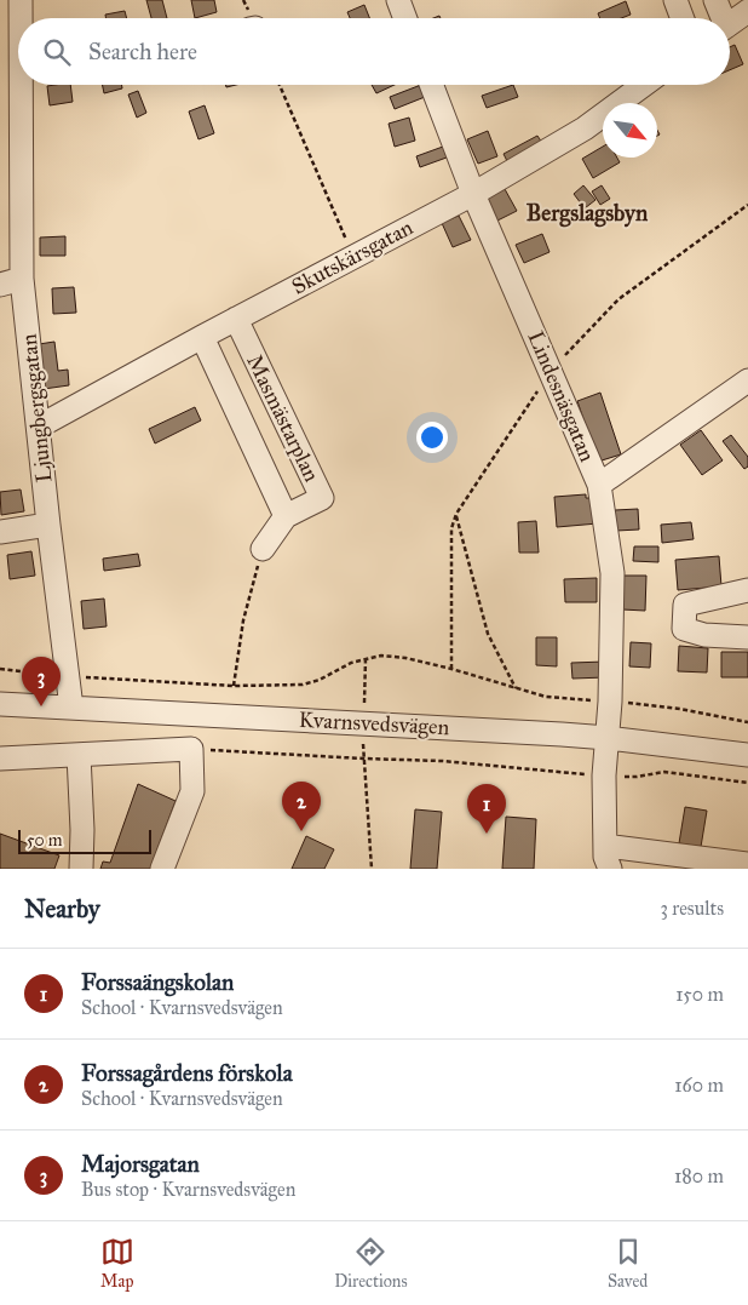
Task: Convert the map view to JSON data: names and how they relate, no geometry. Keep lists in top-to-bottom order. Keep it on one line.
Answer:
{"streets":{"street":["Skutskärsgatan","Lindesnäsgatan","Ljungbergsgatan","Masmästarplan","Kvarnsvedsvägen"]},"crossings":[["Skutskärsgatan","Lindesnäsgatan"],["Skutskärsgatan","Ljungbergsgatan"],["Skutskärsgatan","Masmästarplan"],["Lindesnäsgatan","Kvarnsvedsvägen"],["Ljungbergsgatan","Kvarnsvedsvägen"]],"districts":["Bergslagsbyn"],"scale_bar":"50 m","north":"bottom right","page":{"search":"Search here","pins":["3","2","1"],"scale":"50 m","heading":["Nearby","3 results"],"list":[{"mark":"1","name":"Forssaängskolan","note":"School · Kvarnsvedsvägen","value":"150 m"},{"mark":"2","name":"Forssagårdens förskola","note":"School · Kvarnsvedsvägen","value":"160 m"},{"mark":"3","name":"Majorsgatan","note":"Bus stop · Kvarnsvedsvägen","value":"180 m"}],"nav":["Map","Directions","Saved"]}}
